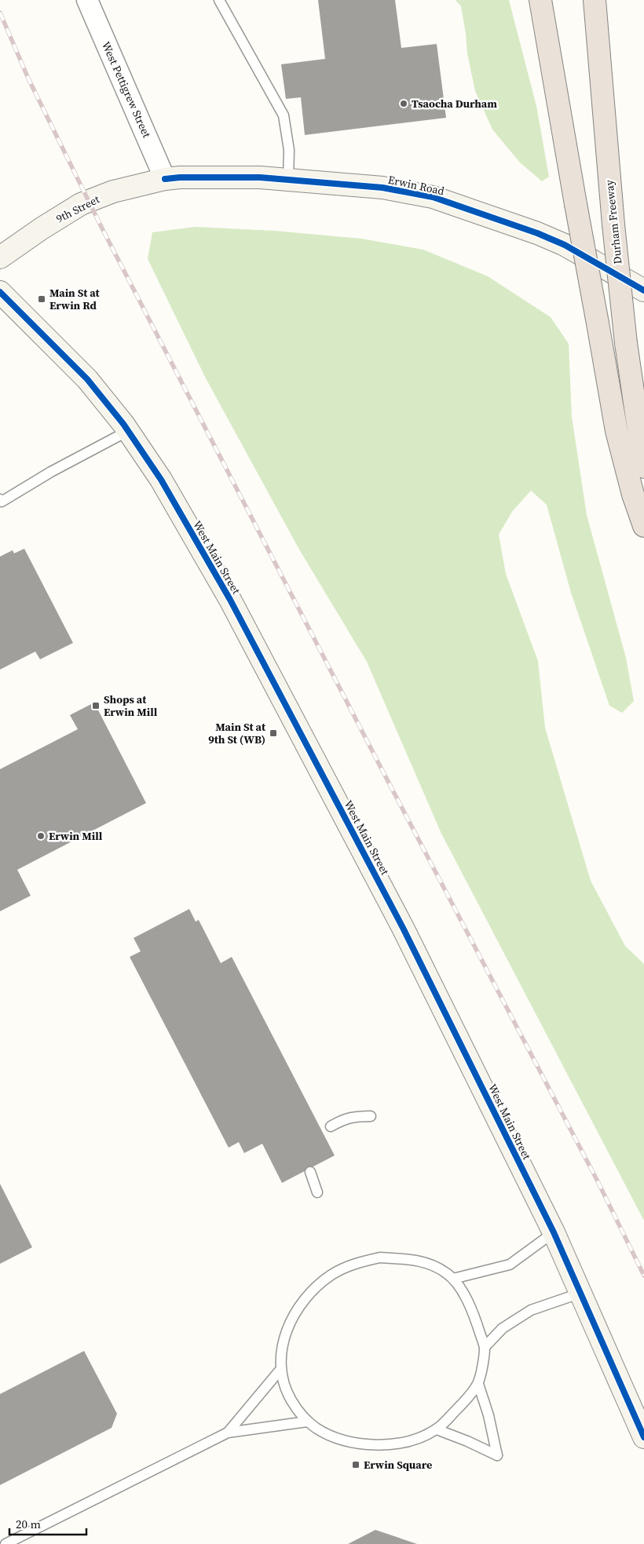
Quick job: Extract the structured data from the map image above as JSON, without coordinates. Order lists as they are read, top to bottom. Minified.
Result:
{"streets":{"highway":["Durham Freeway"],"main road":["Erwin Road","9th Street","West Main Street"],"street":["West Pettigrew Street"]},"crossings":[["West Pettigrew Street","Erwin Road"],["West Pettigrew Street","9th Street"],["Erwin Road","9th Street"]],"places":{"other":["Tsaocha Durham","Erwin Mill"],"transit":["Main St at Erwin Rd","Shops at Erwin Mill","Main St at 9th St (WB)","Erwin Square"]},"scale_bar":"20 m"}
